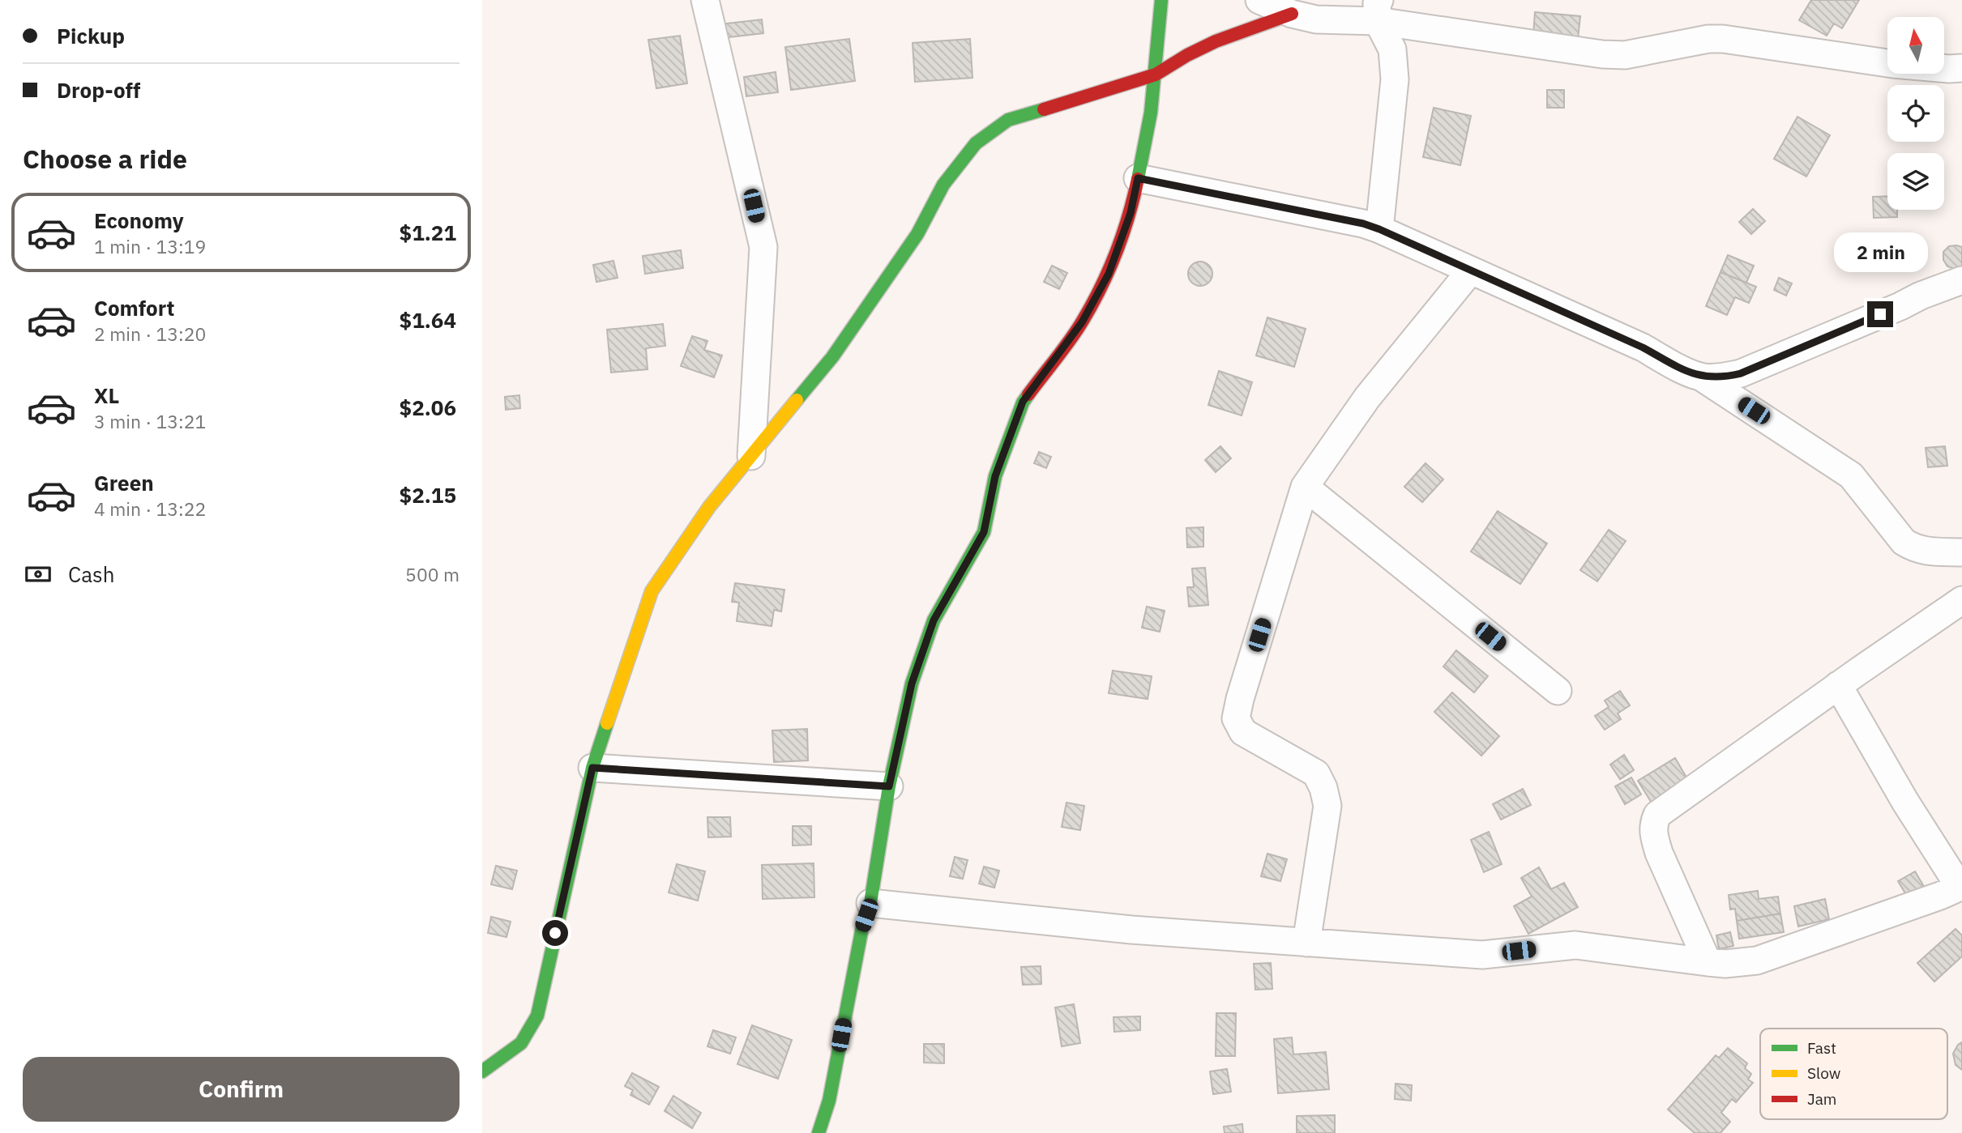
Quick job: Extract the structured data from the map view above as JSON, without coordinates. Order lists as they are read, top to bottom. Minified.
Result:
{"legend":["Fast","Slow","Jam"],"north":"top","page":{"banner":["Pickup","Drop-off"],"heading":"Choose a ride","list":[{"name":"Economy","note":"1 min · 13:19","value":"$1.21"},{"name":"Comfort","note":"2 min · 13:20","value":"$1.64"},{"name":"XL","note":"3 min · 13:21","value":"$2.06"},{"name":"Green","note":"4 min · 13:22","value":"$2.15"}],"bubble":"2 min","pay":["Cash","500 m"],"buttons":"Confirm"}}
